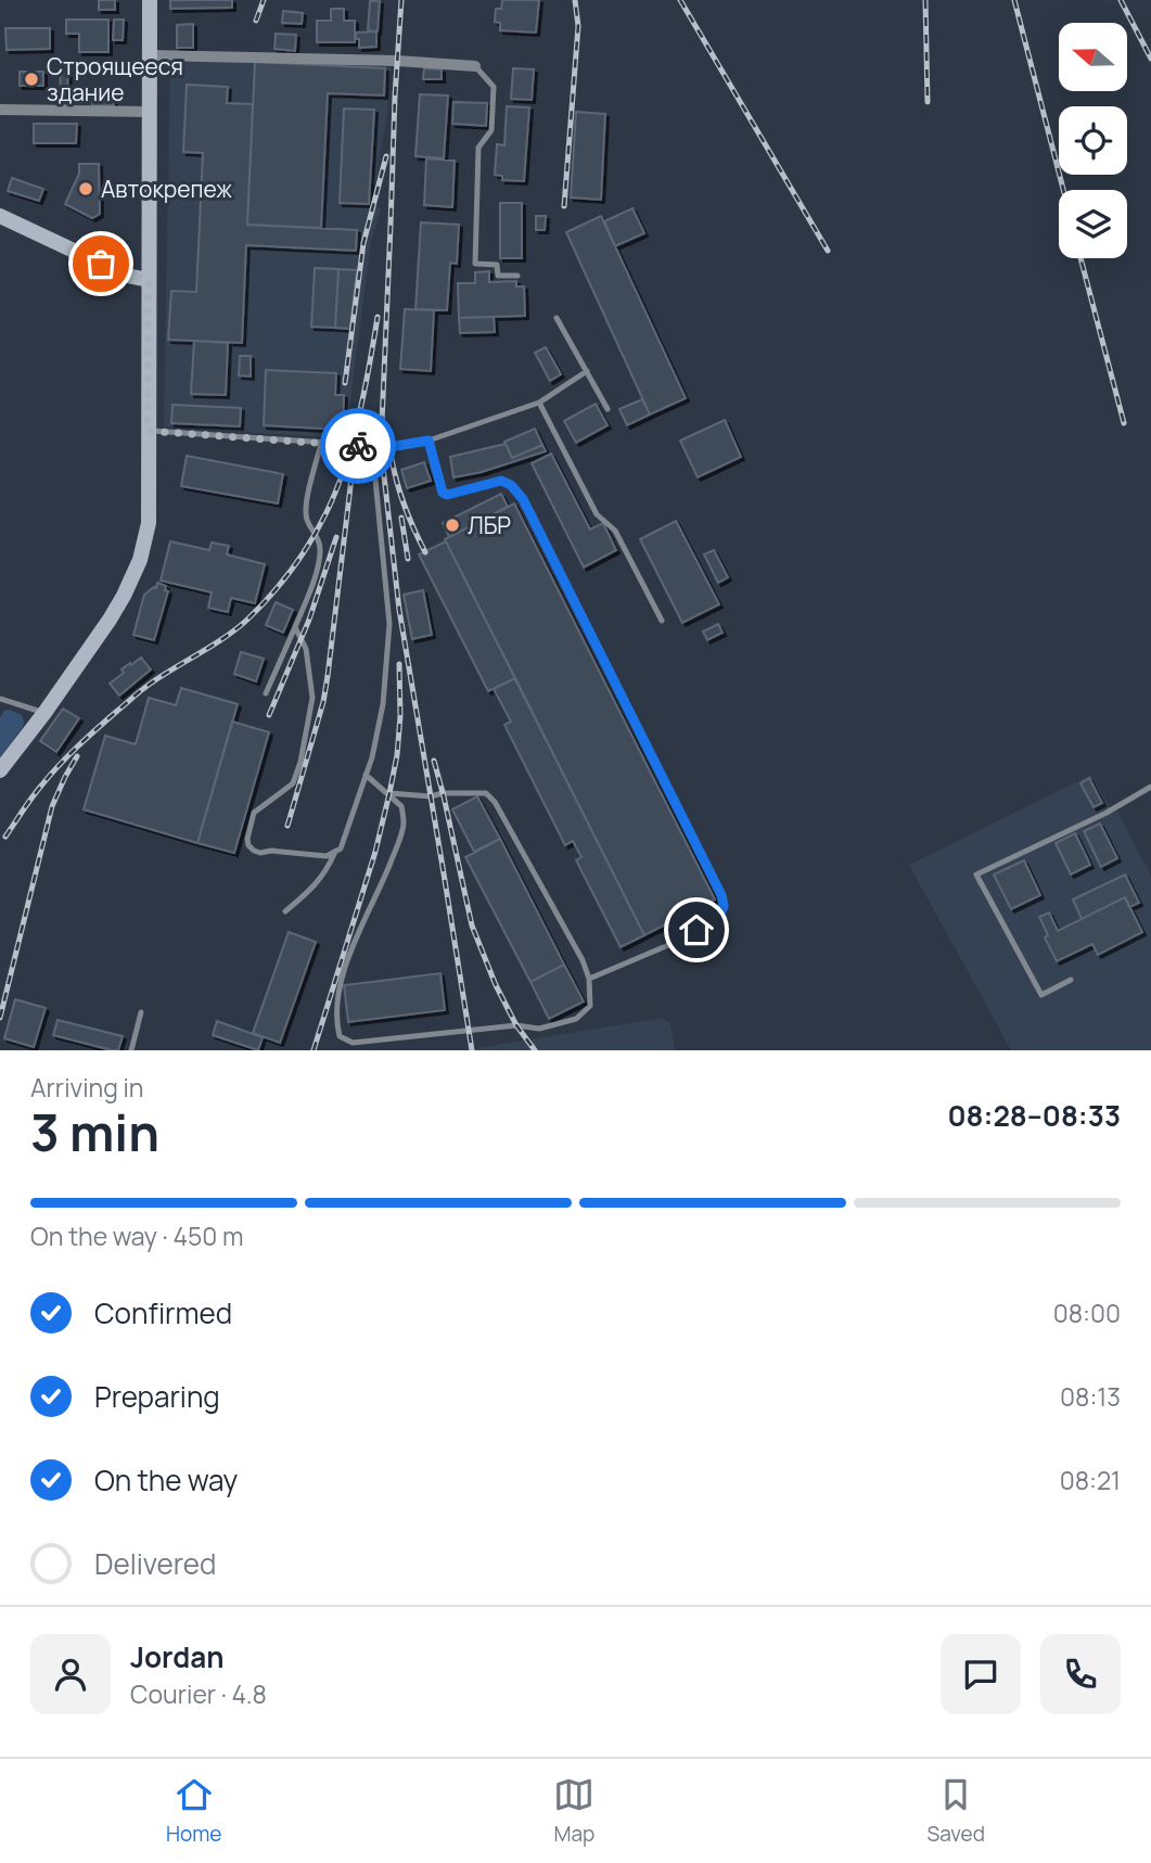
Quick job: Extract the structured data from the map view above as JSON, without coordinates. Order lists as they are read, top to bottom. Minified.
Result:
{"places":["Строящееся здание","Автокрепеж","ЛБР"],"north":"left","page":{"heading":["3 min","Arriving in","08:28–08:33"],"panel":["Jordan","Courier · 4.8"],"bar":"On the way · 450 m","list":[["Confirmed","08:00"],["Preparing","08:13"],["On the way","08:21"],"Delivered"],"tabs":["Home","Map","Saved"]}}
